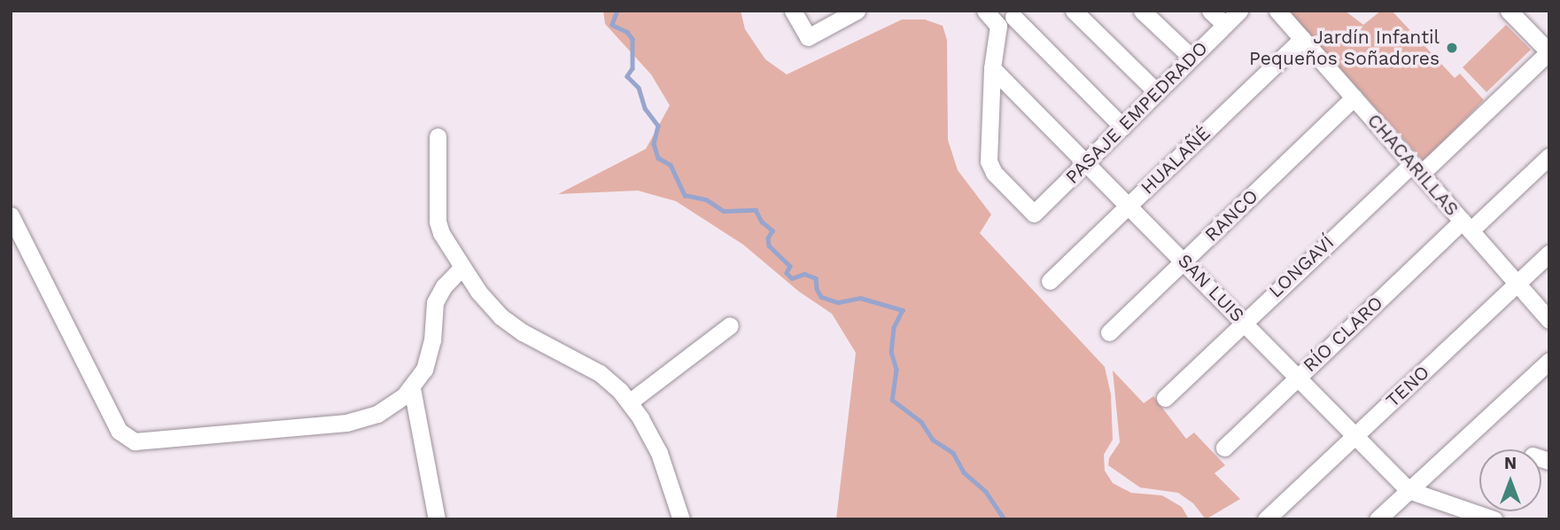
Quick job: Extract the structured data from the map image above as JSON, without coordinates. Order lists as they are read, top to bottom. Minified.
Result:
{"streets":{"street":["PASAJE EMPEDRADO","HUALAÑÉ","CHACARILLAS","RANCO","LONGAVÍ","SAN LUIS","RÍO CLARO","TENO"]},"crossings":[["PASAJE EMPEDRADO","SAN LUIS"],["HUALAÑÉ","CHACARILLAS"],["HUALAÑÉ","SAN LUIS"],["CHACARILLAS","RANCO"],["CHACARILLAS","LONGAVÍ"],["CHACARILLAS","RÍO CLARO"],["CHACARILLAS","TENO"],["RANCO","SAN LUIS"],["LONGAVÍ","SAN LUIS"],["SAN LUIS","RÍO CLARO"],["SAN LUIS","TENO"]],"places":["Jardín Infantil Pequeños Soñadores"],"north":"top"}
